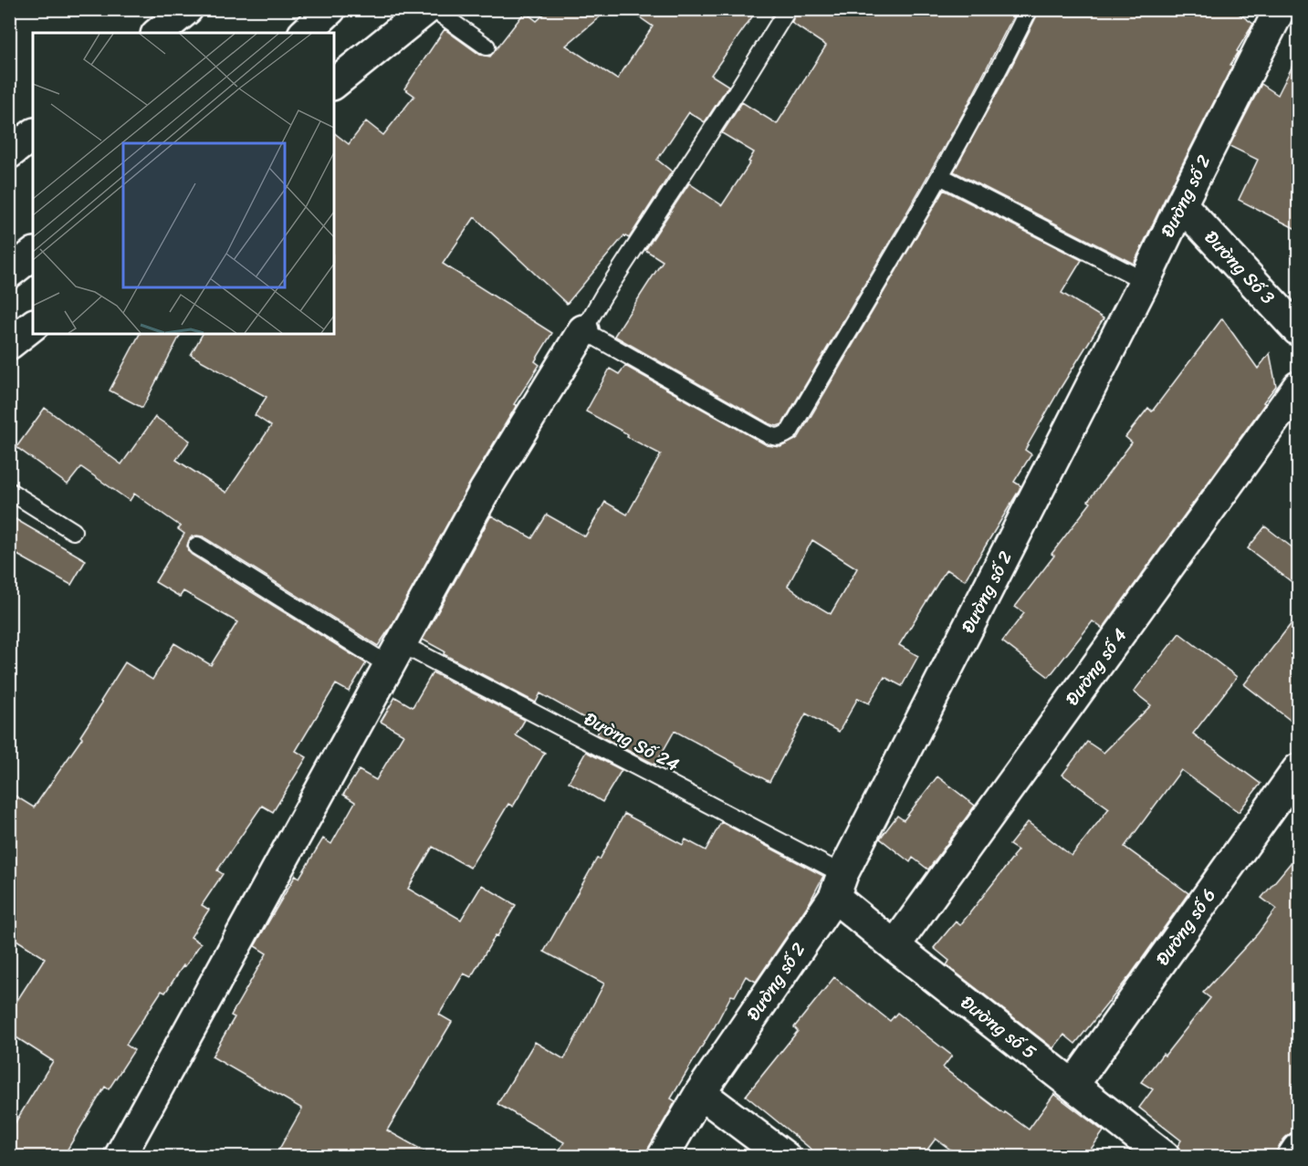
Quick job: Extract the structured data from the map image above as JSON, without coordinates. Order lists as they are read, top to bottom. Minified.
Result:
{"streets":{"main road":["Đường số 2","Đường Số 3","Đường số 4","Đường số 6","Đường số 5"],"lane":["Đường Số 24"]},"crossings":[["Đường số 2","Đường Số 3"],["Đường số 2","Đường Số 24"],["Đường số 2","Đường số 5"],["Đường số 4","Đường số 5"],["Đường Số 24","Đường số 5"],["Đường số 6","Đường số 5"]]}
